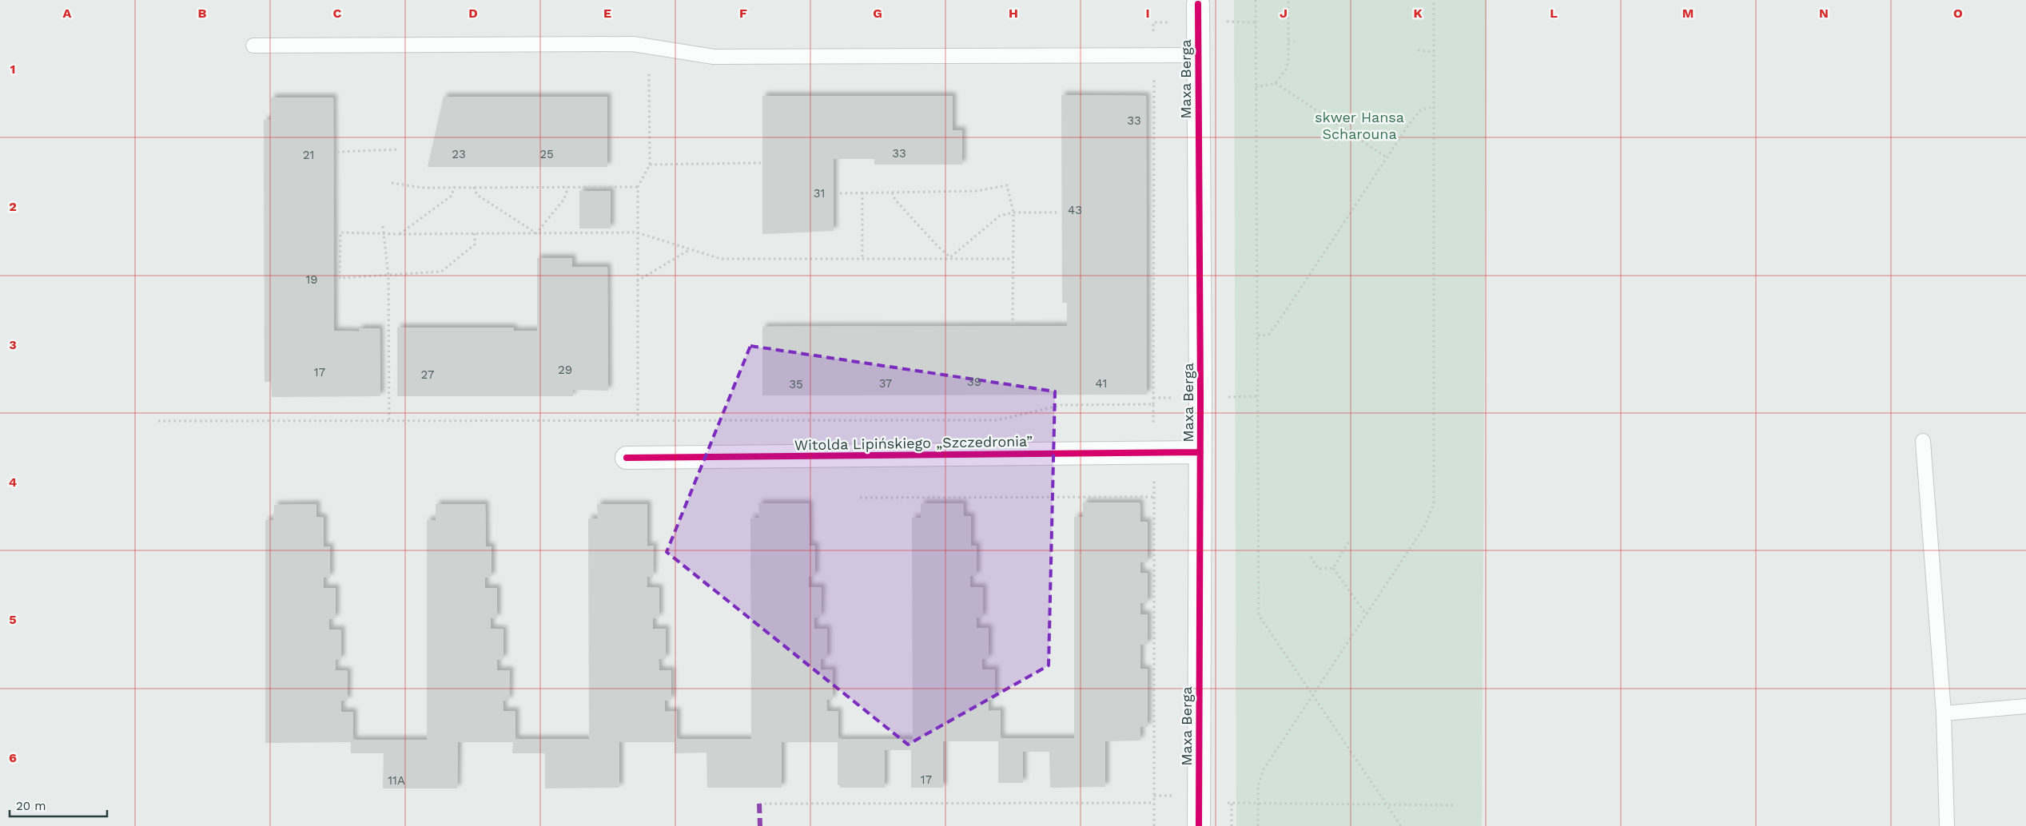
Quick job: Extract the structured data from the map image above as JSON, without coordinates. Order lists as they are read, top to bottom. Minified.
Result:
{"streets":{"street":["Maxa Berga","Witolda Lipińskiego „Szczedronia”"]},"crossings":[["Maxa Berga","Witolda Lipińskiego „Szczedronia”"]],"parks":["skwer Hansa Scharouna"],"house_numbers":["33","33","23","25","21","31","43","19","29","17","27","39","37","41","35","17","11A"],"scale_bar":"20 m","grid":{"columns":["A","B","C","D","E","F","G","H","I","J","K","L","M","N","O"],"rows":["1","2","3","4","5","6"]}}
